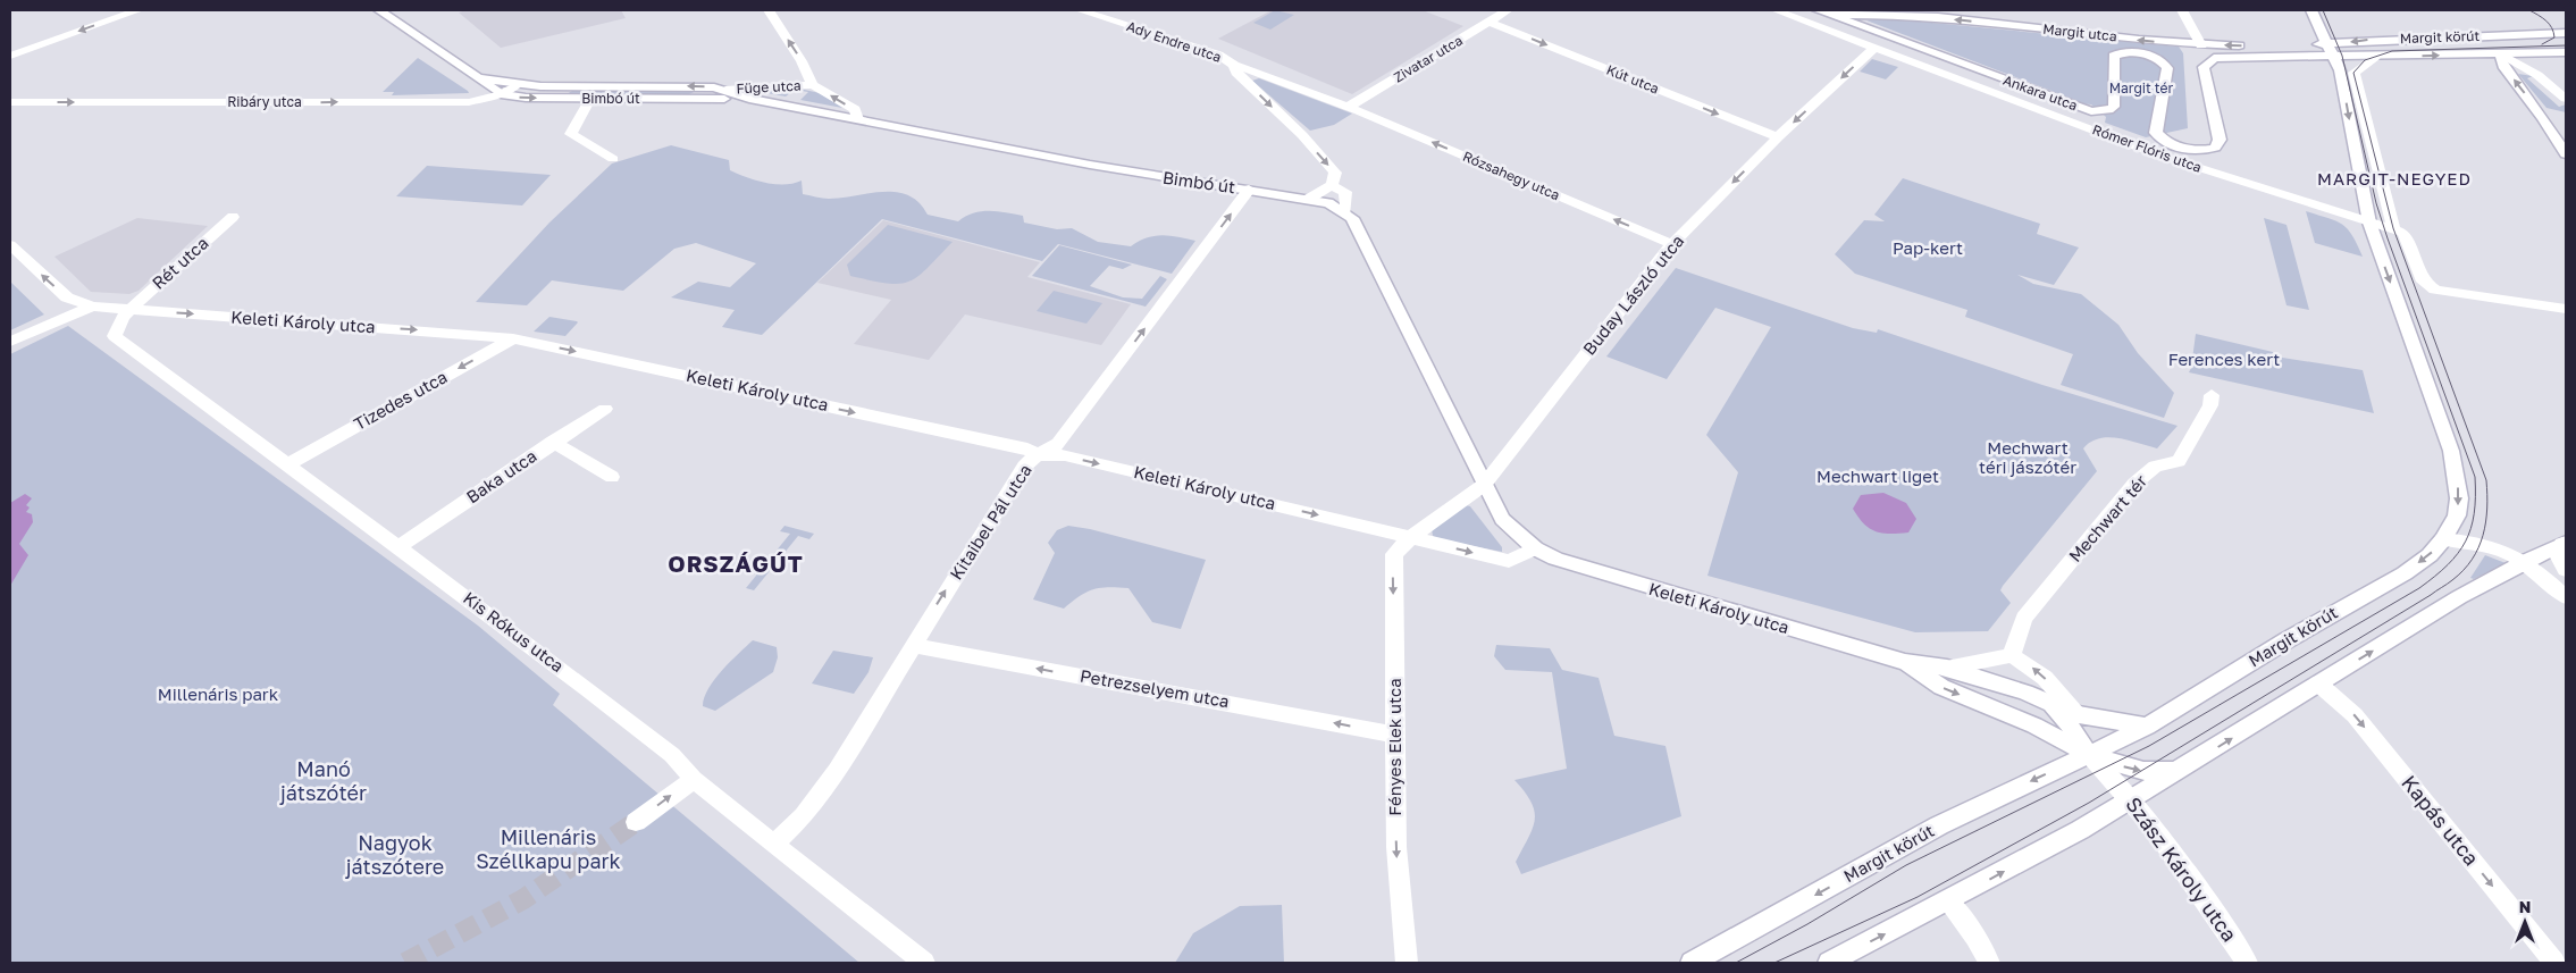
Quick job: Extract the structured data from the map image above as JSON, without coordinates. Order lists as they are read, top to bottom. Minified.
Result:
{"streets":{"street":["Margit utca","Margit körút","Ady Endre utca","Zivatar utca","Kút utca","Füge utca","Ankara utca","Bimbó út","Ribáry utca","Rómer Flóris utca","Rózsahegy utca","Rét utca","Buday László utca","Keleti Károly utca","Tizedes utca","Baka utca","Mechwart tér","Kitaibel Pál utca","Kis Rókus utca","Petrezselyem utca","Fényes Elek utca","Kapás utca","Szász Károly utca"]},"crossings":[["Margit utca","Margit körút"],["Margit utca","Ankara utca"],["Margit körút","Ankara utca"],["Margit körút","Rómer Flóris utca"],["Margit körút","Keleti Károly utca"],["Margit körút","Szász Károly utca"],["Ady Endre utca","Zivatar utca"],["Ady Endre utca","Bimbó út"],["Ady Endre utca","Rózsahegy utca"],["Zivatar utca","Kút utca"],["Zivatar utca","Rózsahegy utca"],["Kút utca","Buday László utca"],["Füge utca","Bimbó út"],["Bimbó út","Ribáry utca"],["Bimbó út","Kitaibel Pál utca"],["Rómer Flóris utca","Buday László utca"],["Rózsahegy utca","Buday László utca"],["Rét utca","Keleti Károly utca"],["Rét utca","Kis Rókus utca"],["Buday László utca","Keleti Károly utca"],["Keleti Károly utca","Tizedes utca"],["Keleti Károly utca","Kitaibel Pál utca"],["Keleti Károly utca","Kis Rókus utca"],["Keleti Károly utca","Fényes Elek utca"],["Keleti Károly utca","Szász Károly utca"],["Tizedes utca","Kis Rókus utca"],["Baka utca","Kis Rókus utca"],["Kitaibel Pál utca","Kis Rókus utca"],["Kitaibel Pál utca","Petrezselyem utca"],["Petrezselyem utca","Fényes Elek utca"]],"one_way":["Margit utca","Kút utca","Füge utca","Ribáry utca","Rózsahegy utca","Buday László utca","Keleti Károly utca","Tizedes utca","Kitaibel Pál utca","Petrezselyem utca","Fényes Elek utca","Kapás utca"],"districts":["MARGIT-NEGYED","ORSZÁGÚT"],"parks":["Margit tér","Pap-kert","Ferences kert","Mechwart téri jászótér","Mechwart liget","Millenáris park","Manó játszótér","Millenáris Széllkapu park","Nagyok játszótere"],"north":"top"}
